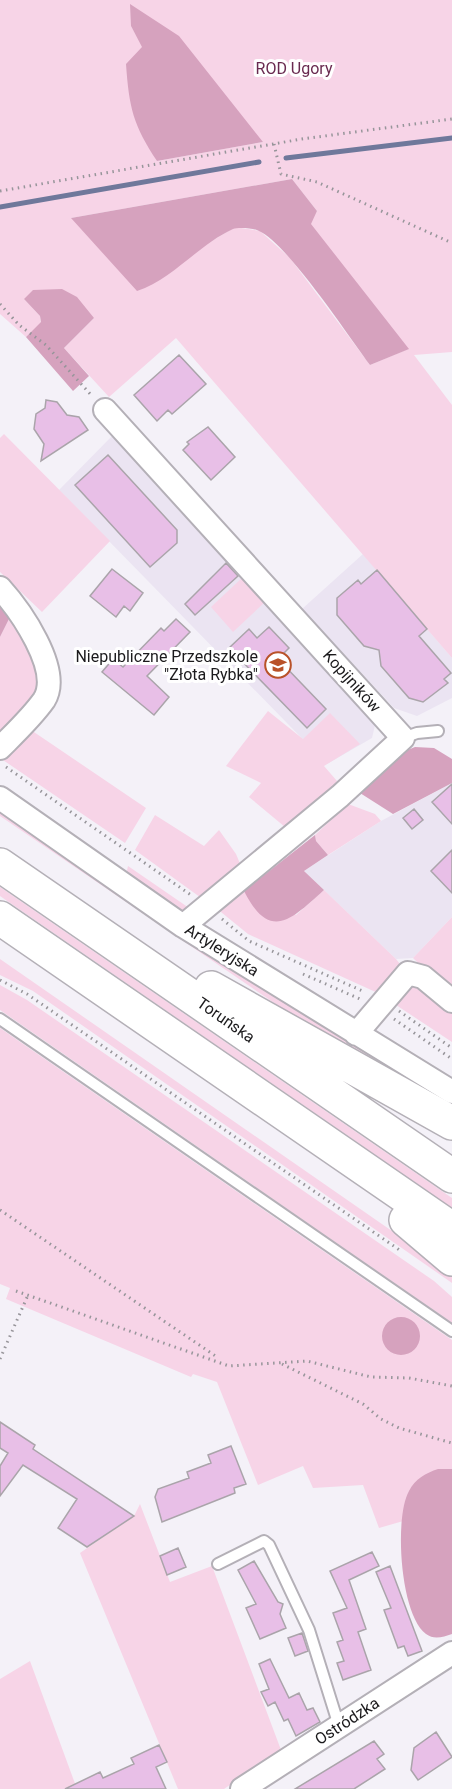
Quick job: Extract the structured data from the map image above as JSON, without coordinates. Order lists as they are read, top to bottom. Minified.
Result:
{"streets":{"highway":["Toruńska"],"street":["Kopijników","Artyleryjska","Ostródzka"]},"parks":["ROD Ugory"],"places":{"school or university":["Niepubliczne Przedszkole \"Złota Rybka\""]}}
